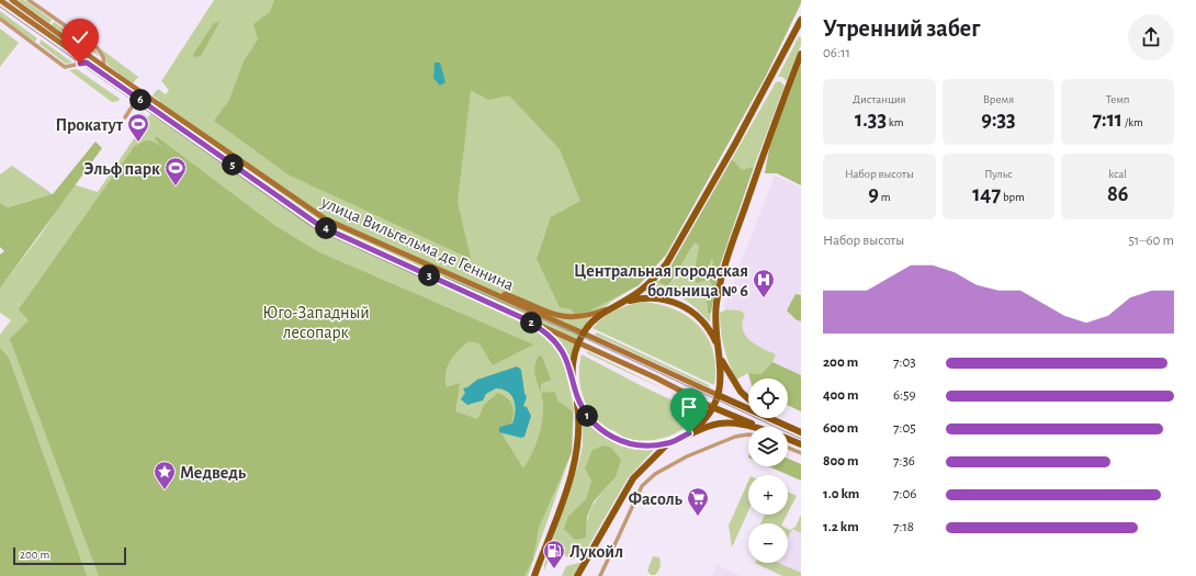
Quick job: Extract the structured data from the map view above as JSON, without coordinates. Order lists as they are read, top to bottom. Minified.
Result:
{"streets":{"main road":["улица Вильгельма де Геннина"]},"parks":["Юго-Западный лесопарк"],"places":{"sports":["Прокатут","Эльф парк"],"hospital":["Центральная городская больница № 6"],"place":["Медведь"],"supermarket":["Фасоль"],"fuel station":["Лукойл"]},"scale_bar":"200 m","page":{"heading":["Утренний забег","06:11"],"stats":[["Дистанция","1.33 km"],["Время","9:33"],["Темп","7:11 /km"],["Набор высоты","9 m"],["Пульс","147 bpm"],["kcal","86"]],"pins":["6","5","4","3","2","1"],"chart":["Набор высоты","51–60 m"],"list":[{"name":"200 m","note":"7:03"},{"name":"400 m","note":"6:59"},{"name":"600 m","note":"7:05"},{"name":"800 m","note":"7:36"},{"name":"1.0 km","note":"7:06"},{"name":"1.2 km","note":"7:18"}],"map_buttons":["+","−"],"scale":"200 m"}}
